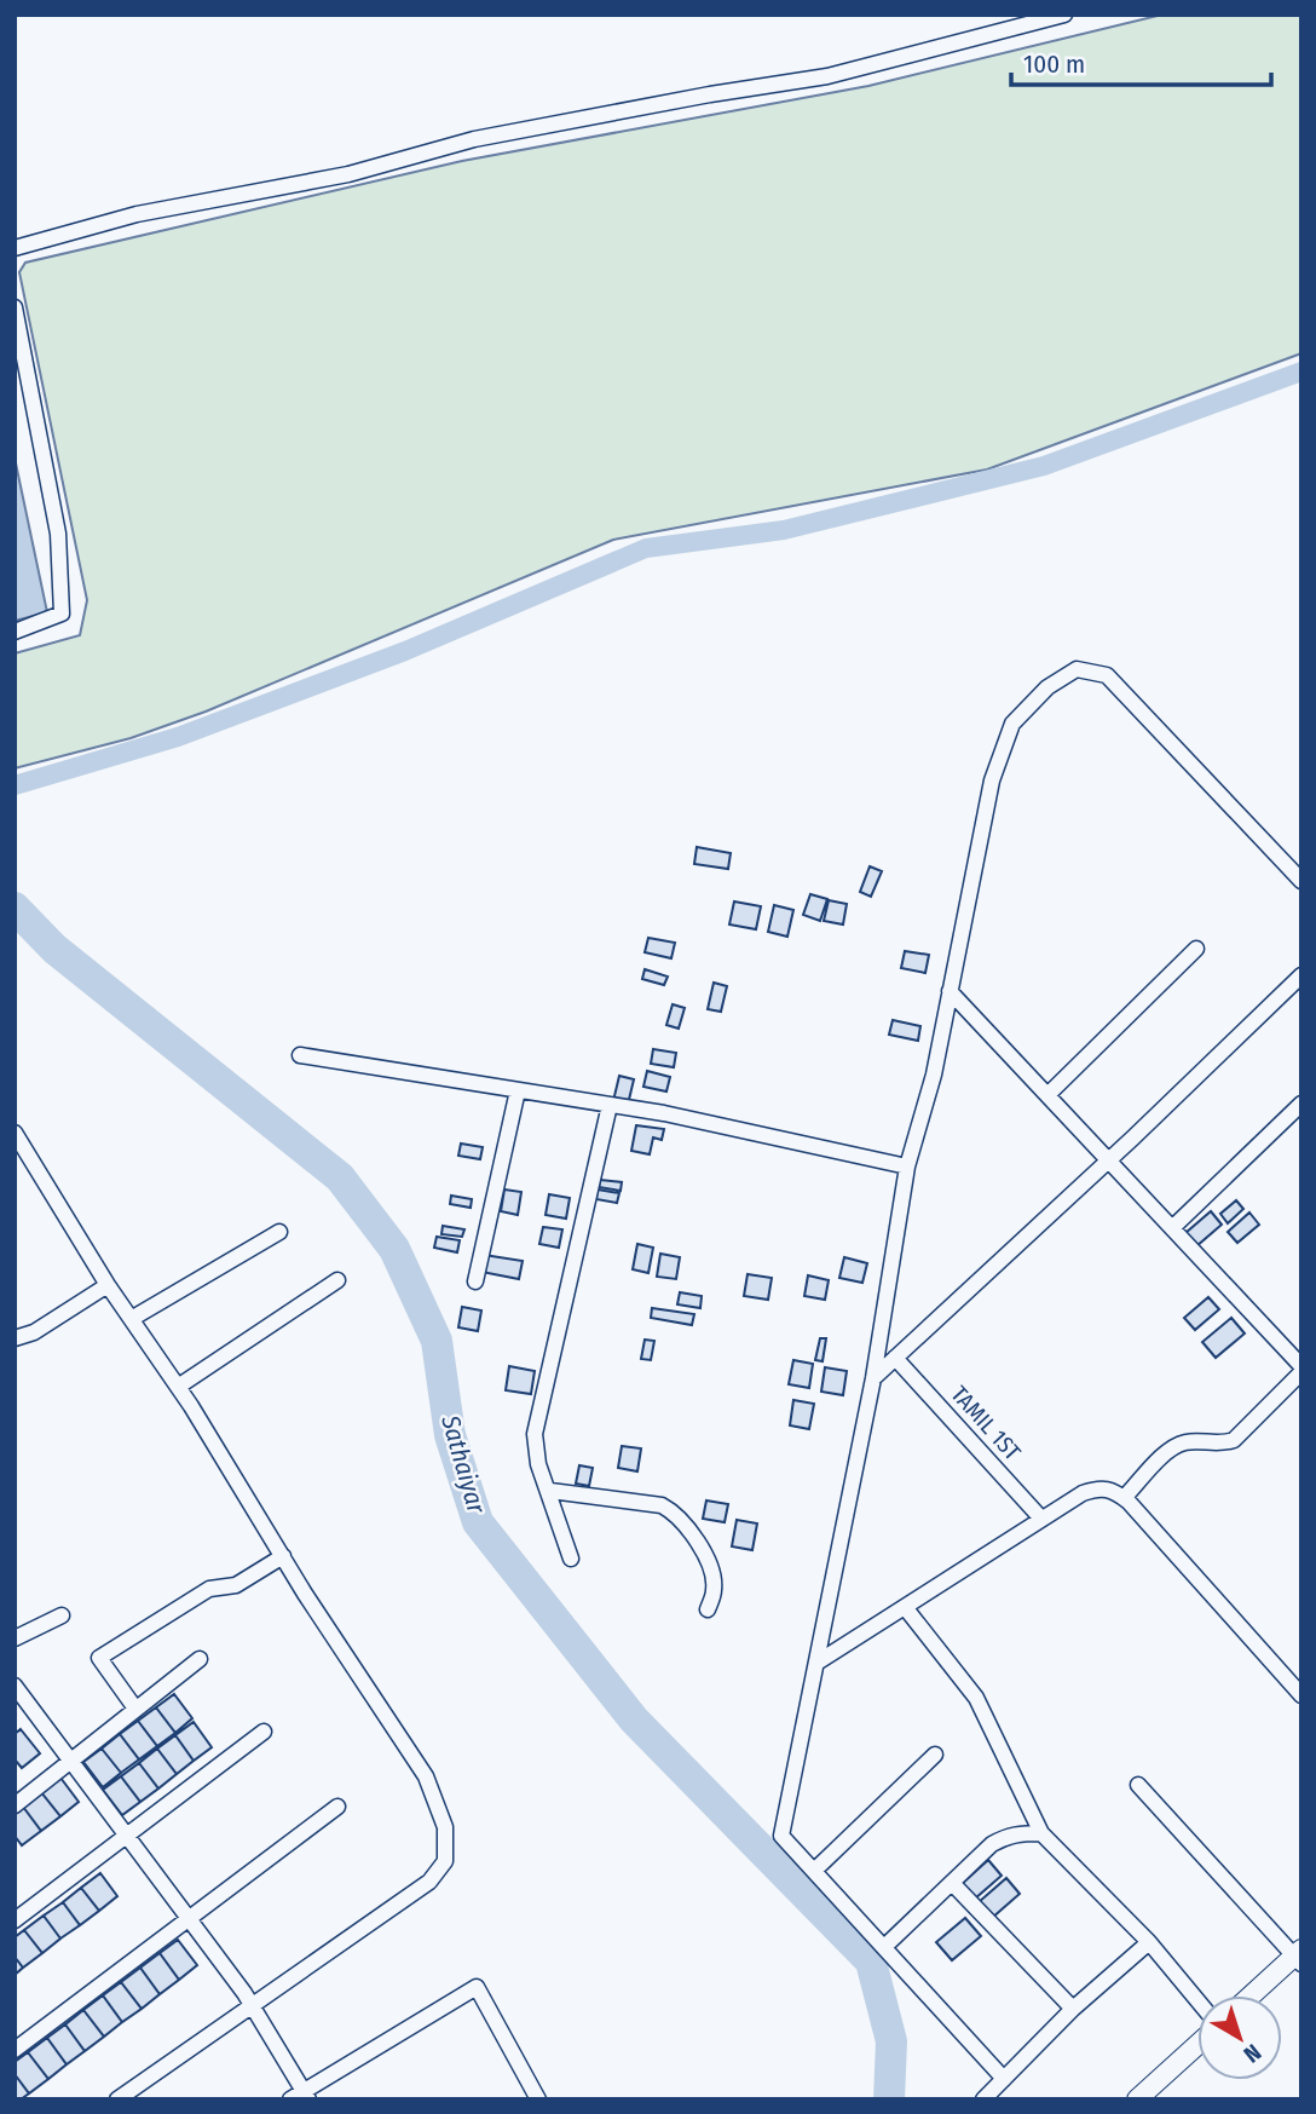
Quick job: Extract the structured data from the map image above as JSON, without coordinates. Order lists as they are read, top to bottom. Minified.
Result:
{"streets":{"street":["TAMIL 1ST"]},"water":["Sathaiyar"],"scale_bar":"100 m","north":"bottom right"}
